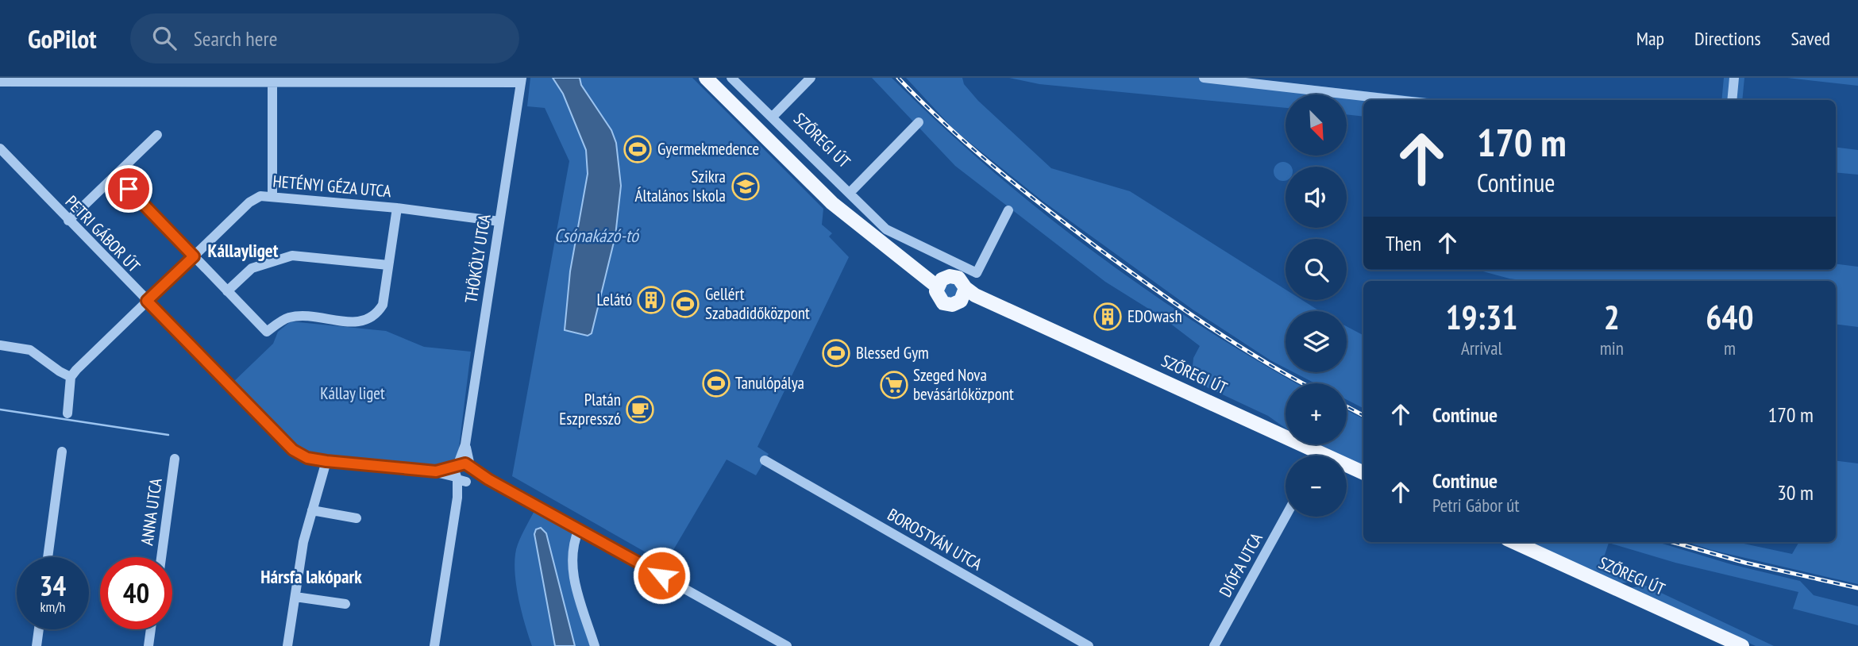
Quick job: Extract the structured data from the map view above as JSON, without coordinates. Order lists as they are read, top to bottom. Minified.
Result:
{"streets":{"main road":["SZŐREGI ÚT"],"street":["HETÉNYI GÉZA UTCA","PETRI GÁBOR ÚT","THÖKÖLY UTCA","ANNA UTCA","BOROSTYÁN UTCA","DIÓFA UTCA"]},"crossings":[["HETÉNYI GÉZA UTCA","PETRI GÁBOR ÚT"],["HETÉNYI GÉZA UTCA","THÖKÖLY UTCA"]],"districts":["Kállayliget","Hársfa lakópark"],"water":["Csónakázó-tó"],"parks":["Kállay liget"],"places":{"sports":["Gyermekmedence","Gellért Szabadidőközpont","Blessed Gym","Tanulópálya"],"school or university":["Szikra Általános Iskola"],"building":["Lelátó","EDOwash"],"supermarket":["Szeged Nova bevásárlóközpont"],"cafe":["Platán Eszpresszó"]},"north":"bottom right","page":{"header":"GoPilot","search":"Search here","nav":["Map","Directions","Saved"],"map_buttons":["+","−"],"turn":["170 m","Continue"],"then":"Then","eta":["19:31","Arrival","2","min","640","m"],"list":[{"name":"Continue","value":"170 m"},{"name":"Continue","note":"Petri Gábor út","value":"30 m"}],"speed":"34 km/h","limit":"40"}}
